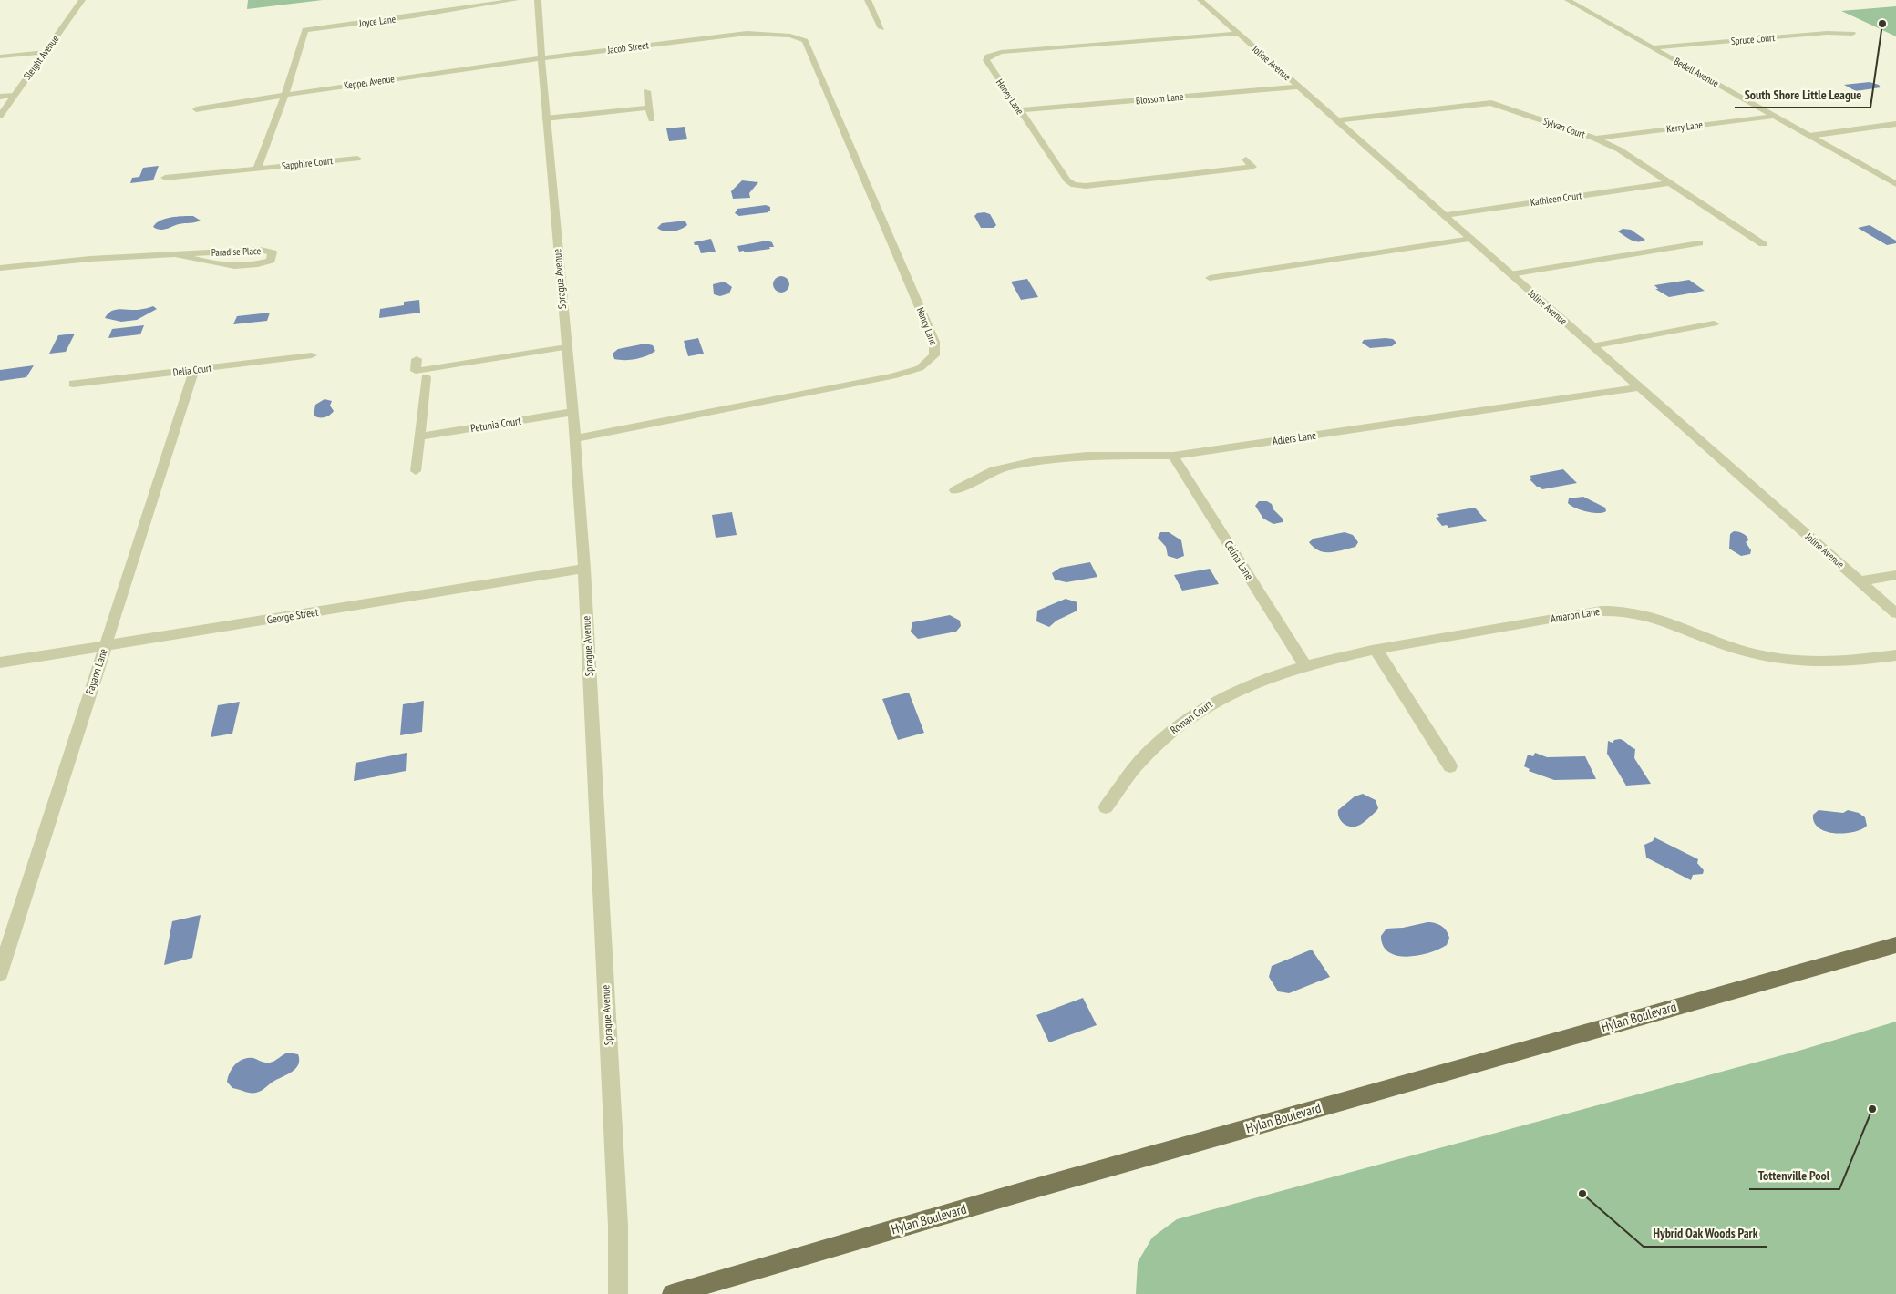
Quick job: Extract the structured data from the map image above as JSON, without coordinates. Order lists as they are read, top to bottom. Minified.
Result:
{"streets":{"main road":["Hylan Boulevard"],"street":["Joyce Lane","Spruce Court","Jacob Street","Sleight Avenue","Joline Avenue","Bedell Avenue","Keppel Avenue","Honey Lane","Blossom Lane","Kerry Lane","Sylvan Court","Sapphire Court","Kathleen Court","Paradise Place","Sprague Avenue","Nancy Lane","Delia Court","Petunia Court","Adlers Lane","Celina Lane","Amaron Lane","George Street","Fayann Lane","Roman Court"]},"crossings":[["Joyce Lane","Keppel Avenue"],["Spruce Court","Bedell Avenue"],["Jacob Street","Keppel Avenue"],["Jacob Street","Sprague Avenue"],["Jacob Street","Nancy Lane"],["Joline Avenue","Honey Lane"],["Joline Avenue","Blossom Lane"],["Joline Avenue","Sylvan Court"],["Joline Avenue","Kathleen Court"],["Joline Avenue","Adlers Lane"],["Bedell Avenue","Kerry Lane"],["Keppel Avenue","Sprague Avenue"],["Honey Lane","Blossom Lane"],["Kerry Lane","Sylvan Court"],["Sylvan Court","Kathleen Court"],["Sprague Avenue","Nancy Lane"],["Sprague Avenue","Petunia Court"],["Sprague Avenue","George Street"],["Delia Court","Fayann Lane"],["Adlers Lane","Celina Lane"],["Celina Lane","Amaron Lane"],["Celina Lane","Roman Court"],["Amaron Lane","Roman Court"],["George Street","Fayann Lane"]],"places":["South Shore Little League","Tottenville Pool","Hybrid Oak Woods Park"]}
